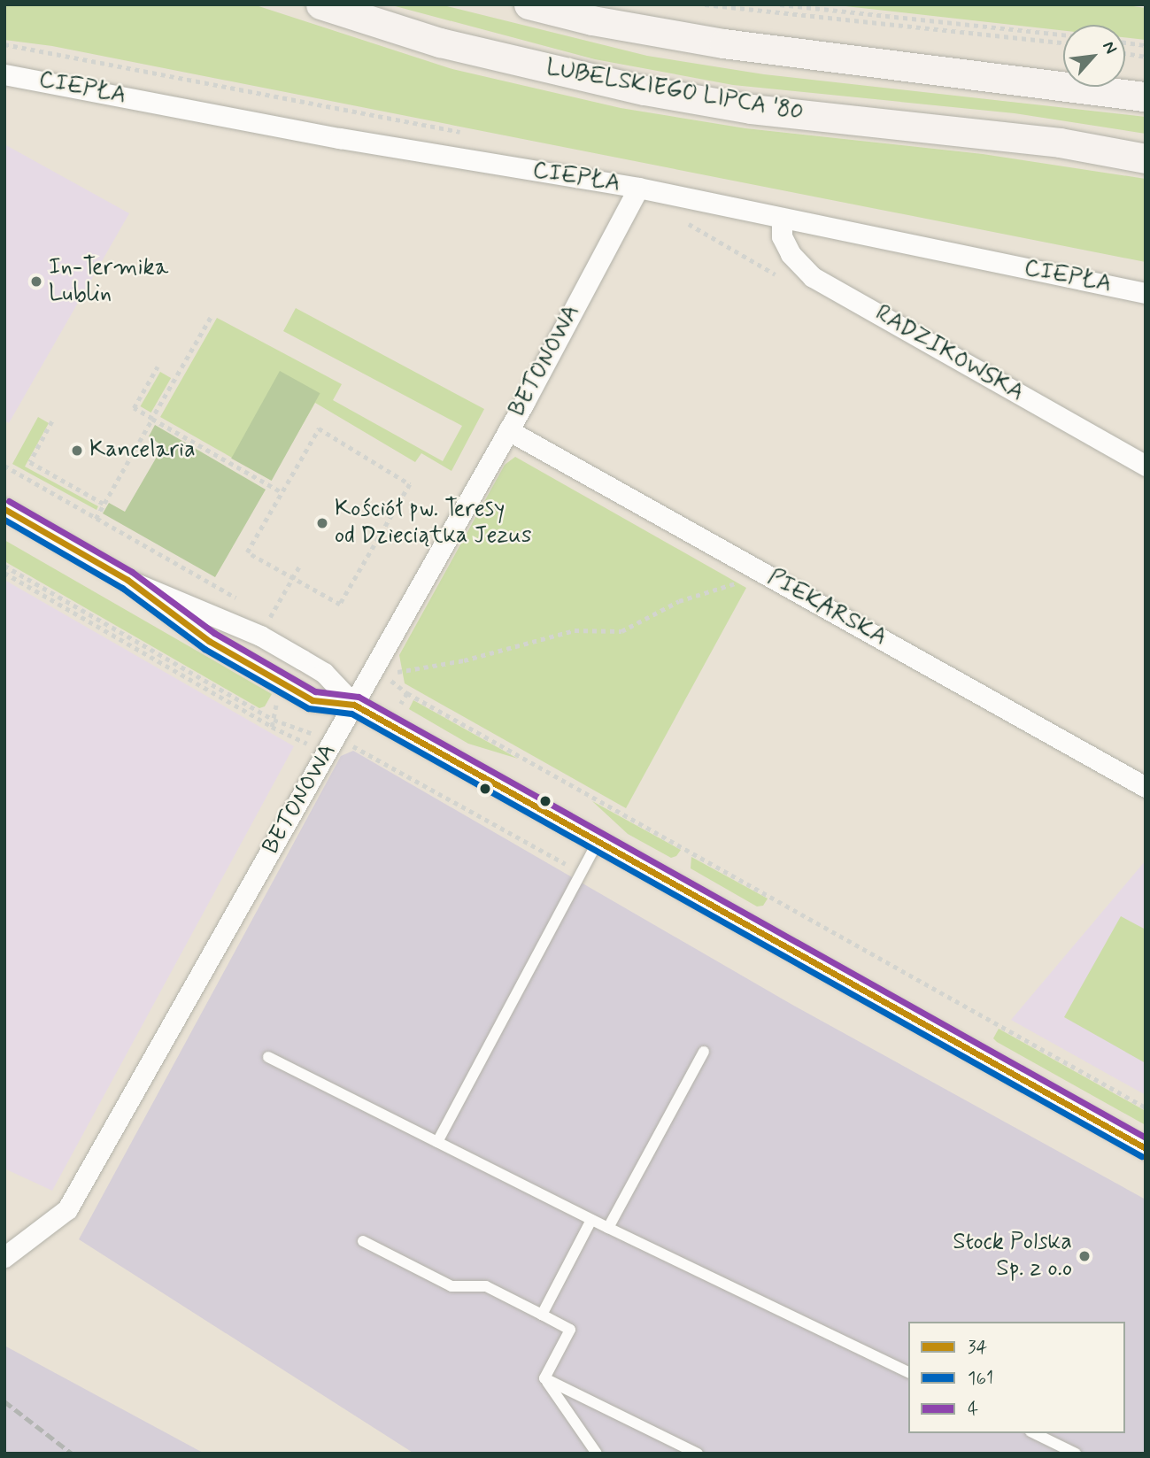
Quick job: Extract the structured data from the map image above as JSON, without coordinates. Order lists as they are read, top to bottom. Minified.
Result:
{"streets":{"main road":["LUBELSKIEGO LIPCA '80"],"street":["CIEPŁA","RADZIKOWSKA","BETONOWA","PIEKARSKA"]},"crossings":[["CIEPŁA","RADZIKOWSKA"],["CIEPŁA","BETONOWA"],["BETONOWA","PIEKARSKA"]],"places":["In-Termika Lublin","Kancelaria","Kościół pw. Teresy od Dzieciątka Jezus","Stock Polska Sp. z o.o"],"lines":["transit line 4","transit line 34","transit line 161"],"legend":["34","161","4"],"north":"top right"}
